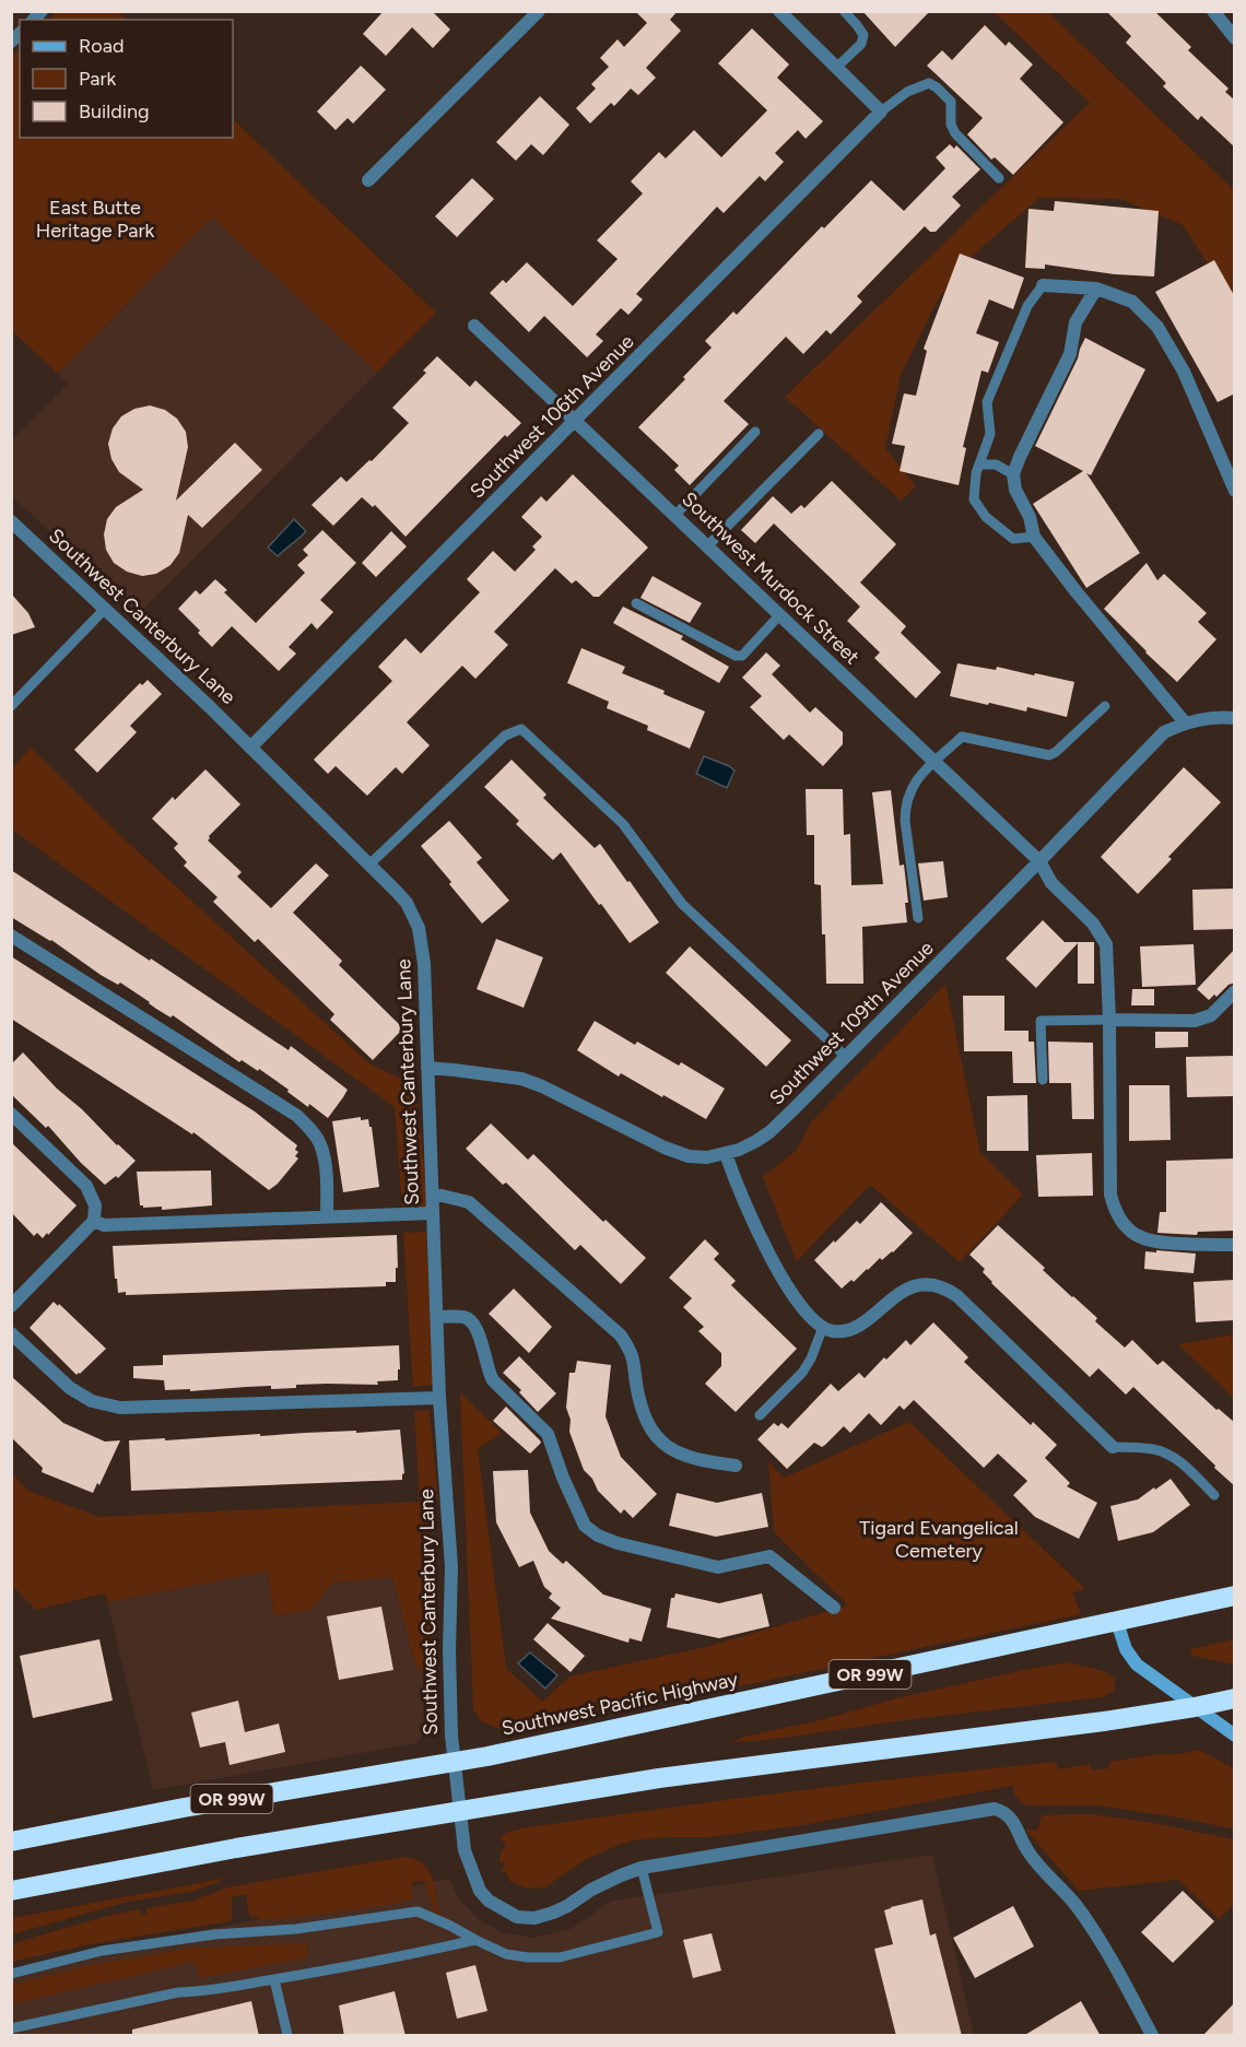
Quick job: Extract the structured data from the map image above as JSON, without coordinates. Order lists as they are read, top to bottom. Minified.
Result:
{"streets":{"highway":["OR 99W","Southwest Pacific Highway"],"street":["Southwest 106th Avenue","Southwest Murdock Street","Southwest Canterbury Lane","Southwest 109th Avenue"]},"crossings":[["Southwest 106th Avenue","Southwest Murdock Street"],["Southwest 106th Avenue","Southwest Canterbury Lane"],["Southwest Murdock Street","Southwest 109th Avenue"],["Southwest Canterbury Lane","Southwest 109th Avenue"],["Southwest Canterbury Lane","OR 99W"],["Southwest Canterbury Lane","Southwest Pacific Highway"]],"parks":["East Butte Heritage Park","Tigard Evangelical Cemetery"],"legend":["Road","Park","Building"]}
